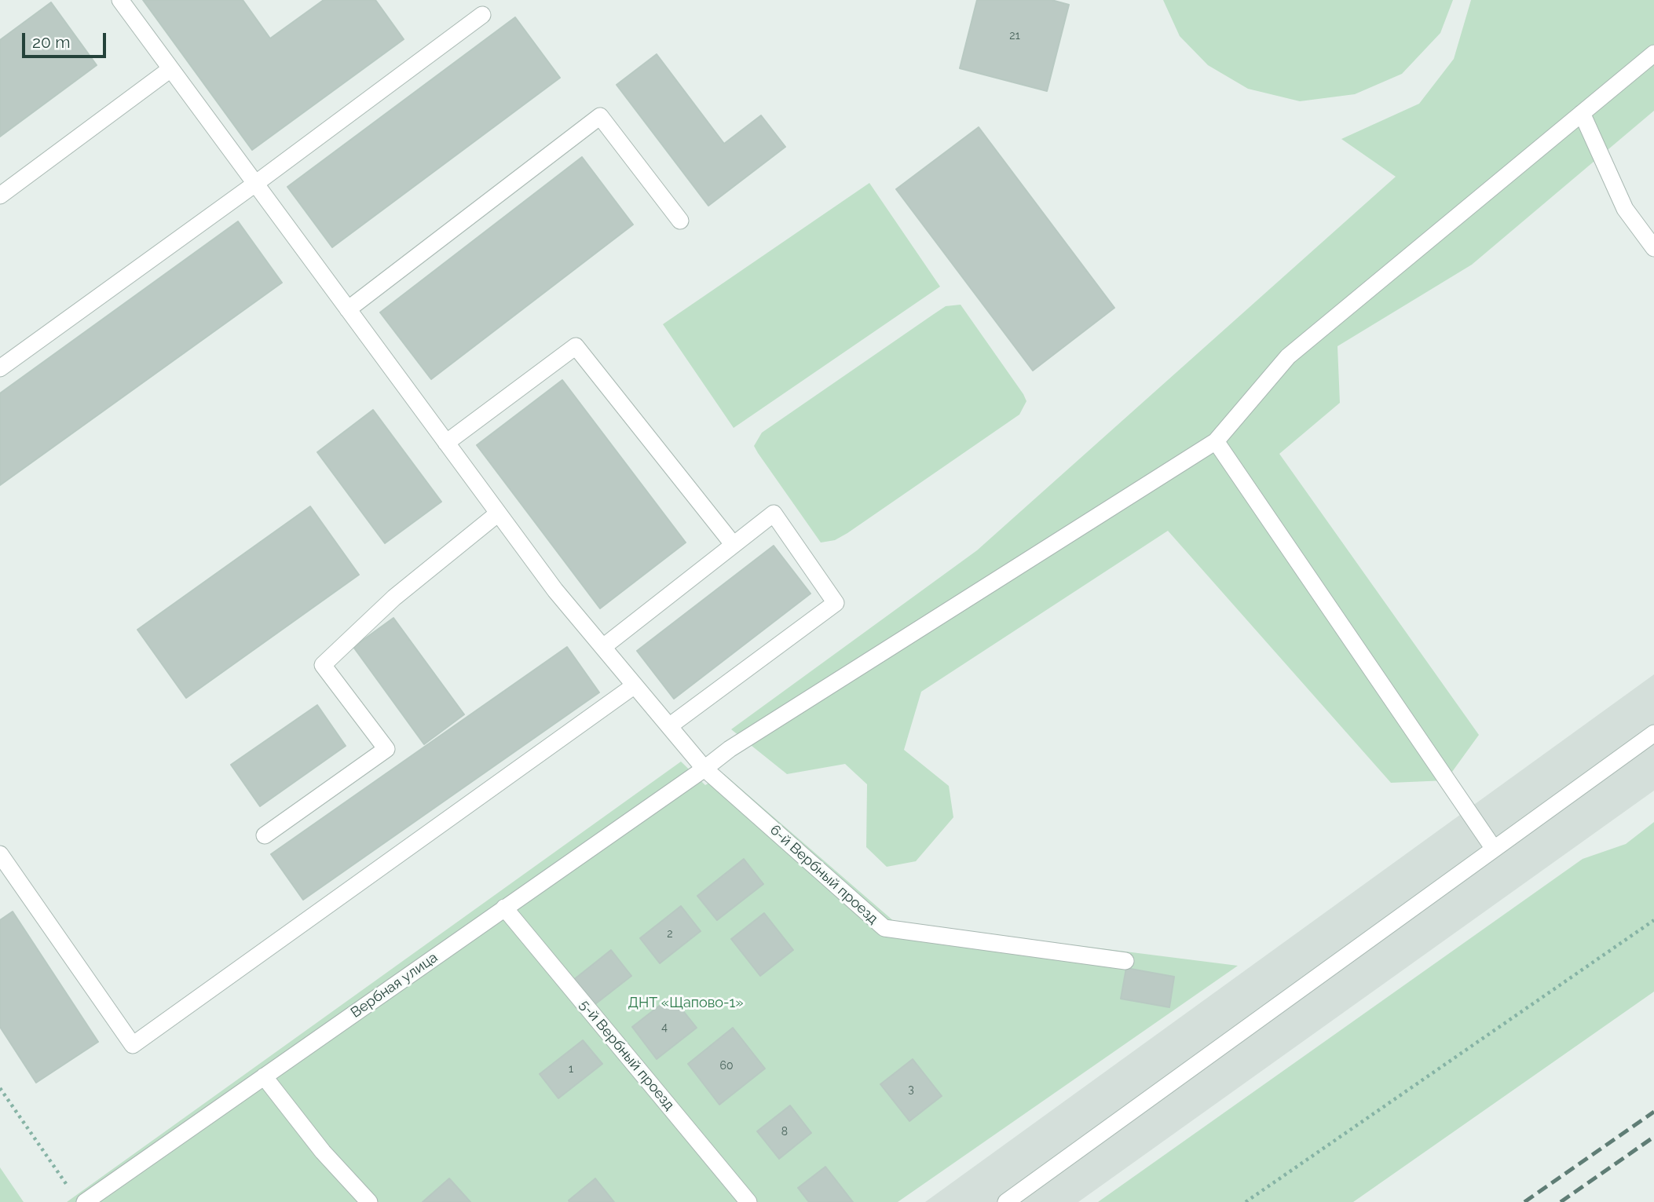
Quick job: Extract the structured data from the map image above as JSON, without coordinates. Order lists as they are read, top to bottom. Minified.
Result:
{"streets":{"street":["6-й Вербный проезд","Вербная улица","5-й Вербный проезд"]},"crossings":[["6-й Вербный проезд","Вербная улица"],["Вербная улица","5-й Вербный проезд"]],"parks":["ДНТ «Щапово-1»"],"house_numbers":["21","2","4","60","1","3","8"],"scale_bar":"20 m"}
